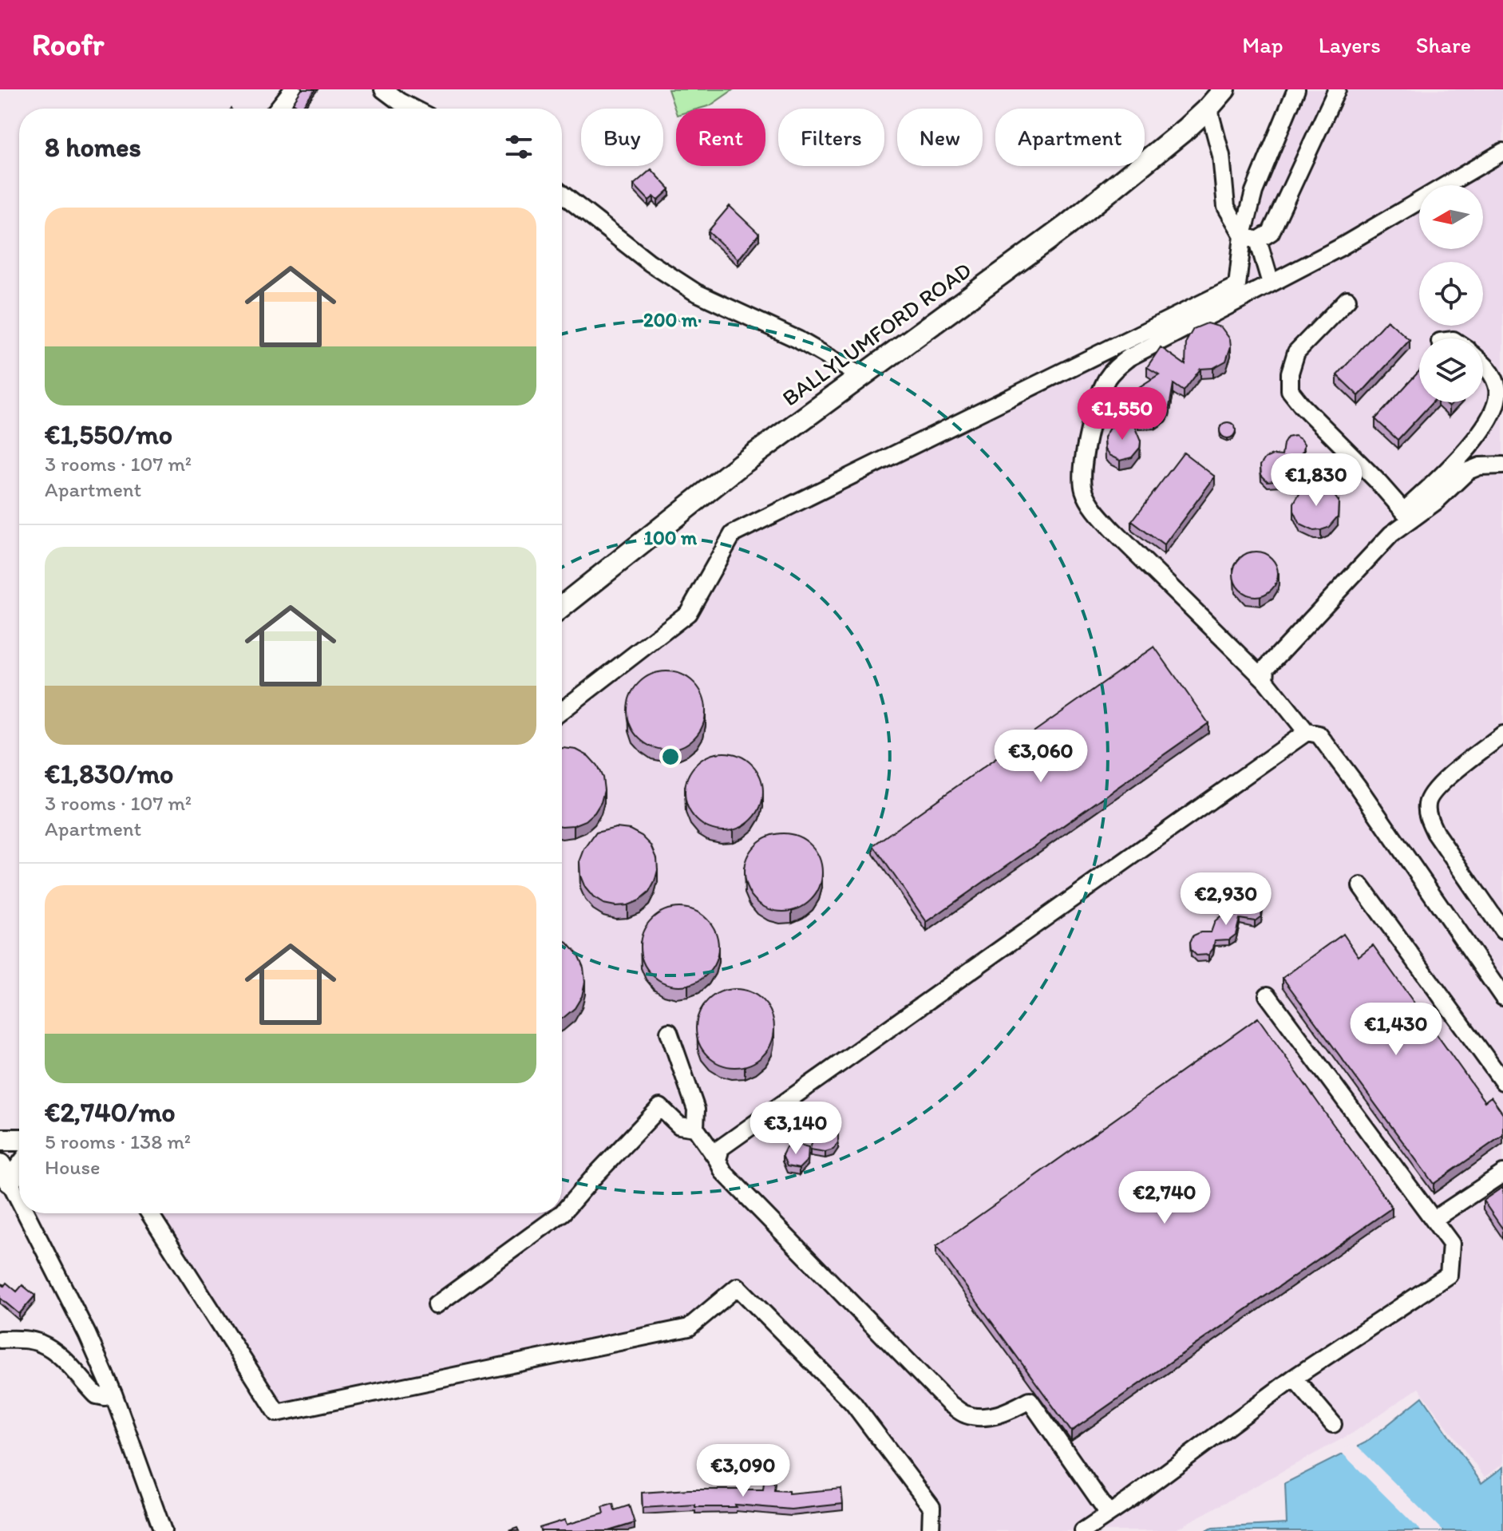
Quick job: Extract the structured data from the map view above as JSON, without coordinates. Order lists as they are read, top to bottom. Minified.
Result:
{"streets":{"main road":["BALLYLUMFORD ROAD"]},"north":"left","page":{"header":"Roofr","nav":["Map","Layers","Share"],"chip":["Buy","Rent","Filters","New","Apartment"],"heading":"8 homes","list":[{"name":"€1,550/mo","note":"3 rooms · 107 m² · Apartment"},{"name":"€1,830/mo","note":"3 rooms · 107 m² · Apartment"},{"name":"€2,740/mo","note":"5 rooms · 138 m² · House"}],"price":["€1,550","€1,830","€3,060","€2,930","€1,430","€3,140","€2,740","€3,090"]},"rings":["200 m","100 m"]}
